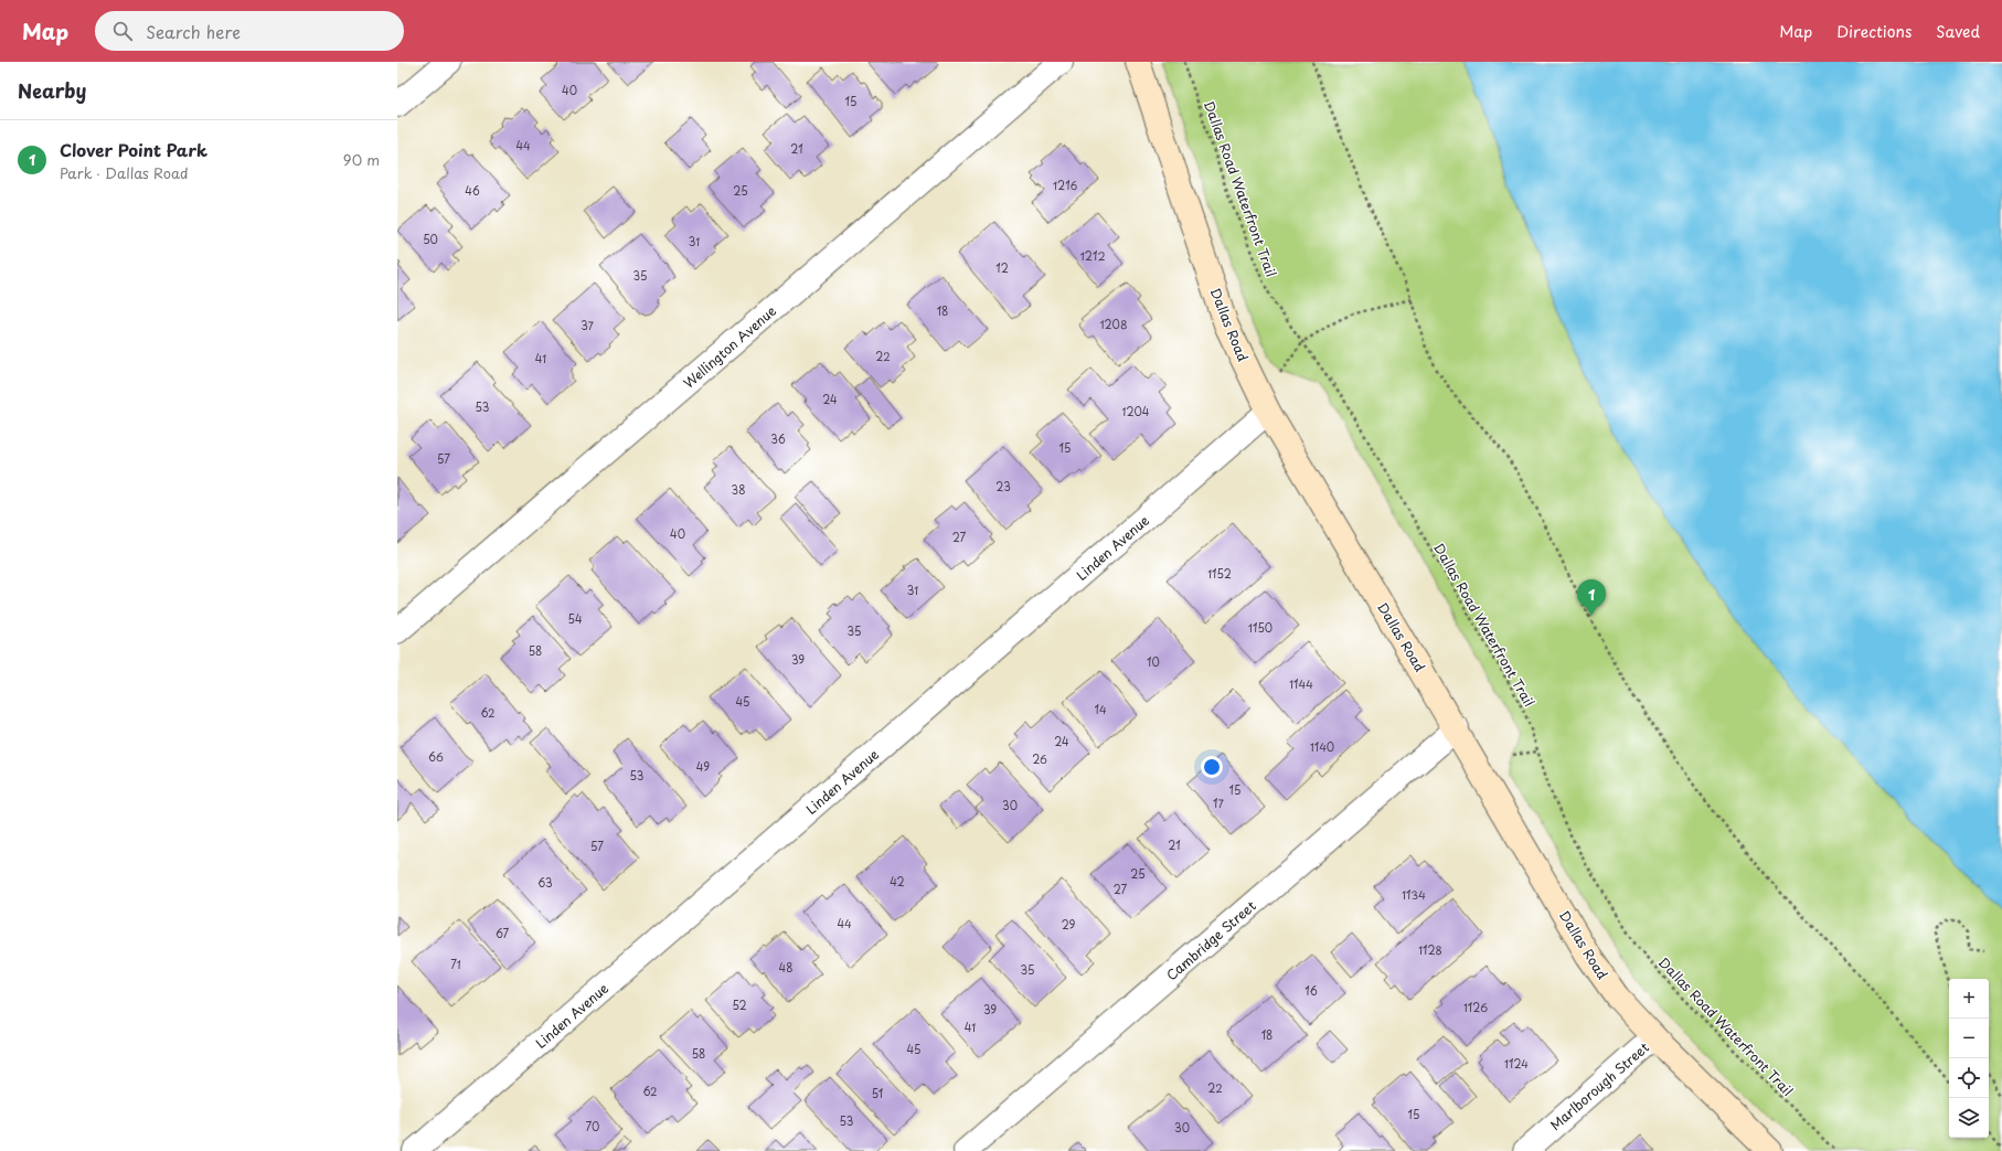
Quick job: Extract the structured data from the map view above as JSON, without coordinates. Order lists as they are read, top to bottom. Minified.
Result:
{"streets":{"main road":["Dallas Road"],"street":["Wellington Avenue","Linden Avenue","Cambridge Street","Marlborough Street"],"path":["Dallas Road Waterfront Trail"]},"crossings":[["Dallas Road","Linden Avenue"],["Dallas Road","Cambridge Street"],["Dallas Road","Marlborough Street"]],"house_numbers":["40","15","44","21","1216","46","25","50","31","1212","12","35","18","1208","37","22","41","24","53","1204","36","15","57","23","38","40","27","1152","31","54","1150","35","58","39","10","1144","45","14","62","24","1140","66","26","49","53","15","17","30","21","57","25","42","63","27","1134","44","29","67","1128","71","48","35","16","52","1126","39","41","18","45","58","1124","22","62","51","15","53","70","30"],"page":{"header":"Map","search":"Search here","nav":["Map","Directions","Saved"],"heading":"Nearby","list":[{"mark":"1","name":"Clover Point Park","note":"Park · Dallas Road","value":"90 m"}],"pins":"1","map_buttons":["+","−"]}}
